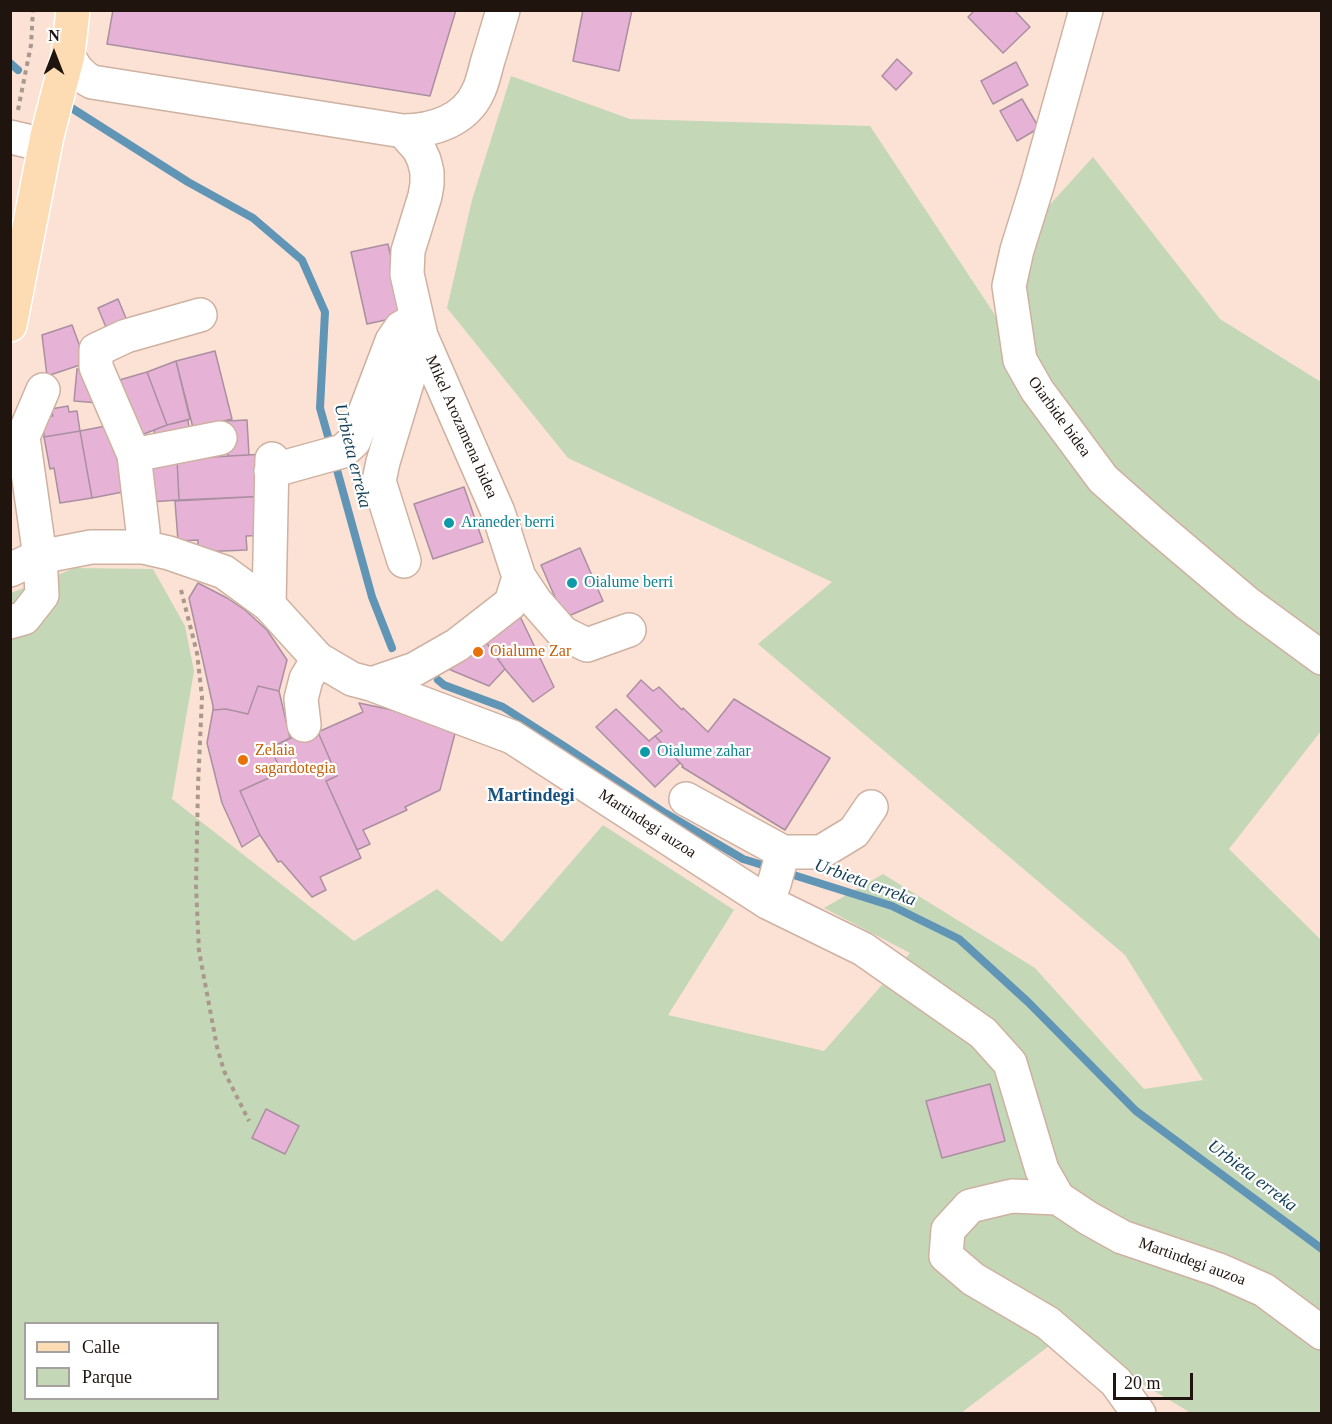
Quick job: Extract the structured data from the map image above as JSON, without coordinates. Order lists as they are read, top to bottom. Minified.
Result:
{"streets":{"street":["Oiarbide bidea","Mikel Arozamena bidea","Martindegi auzoa"]},"districts":["Martindegi"],"water":["Urbieta erreka"],"places":["Araneder berri","Oialume berri","Oialume Zar","Oialume zahar","Zelaia sagardotegia"],"legend":["Calle","Parque"],"scale_bar":"20 m","north":"top"}
